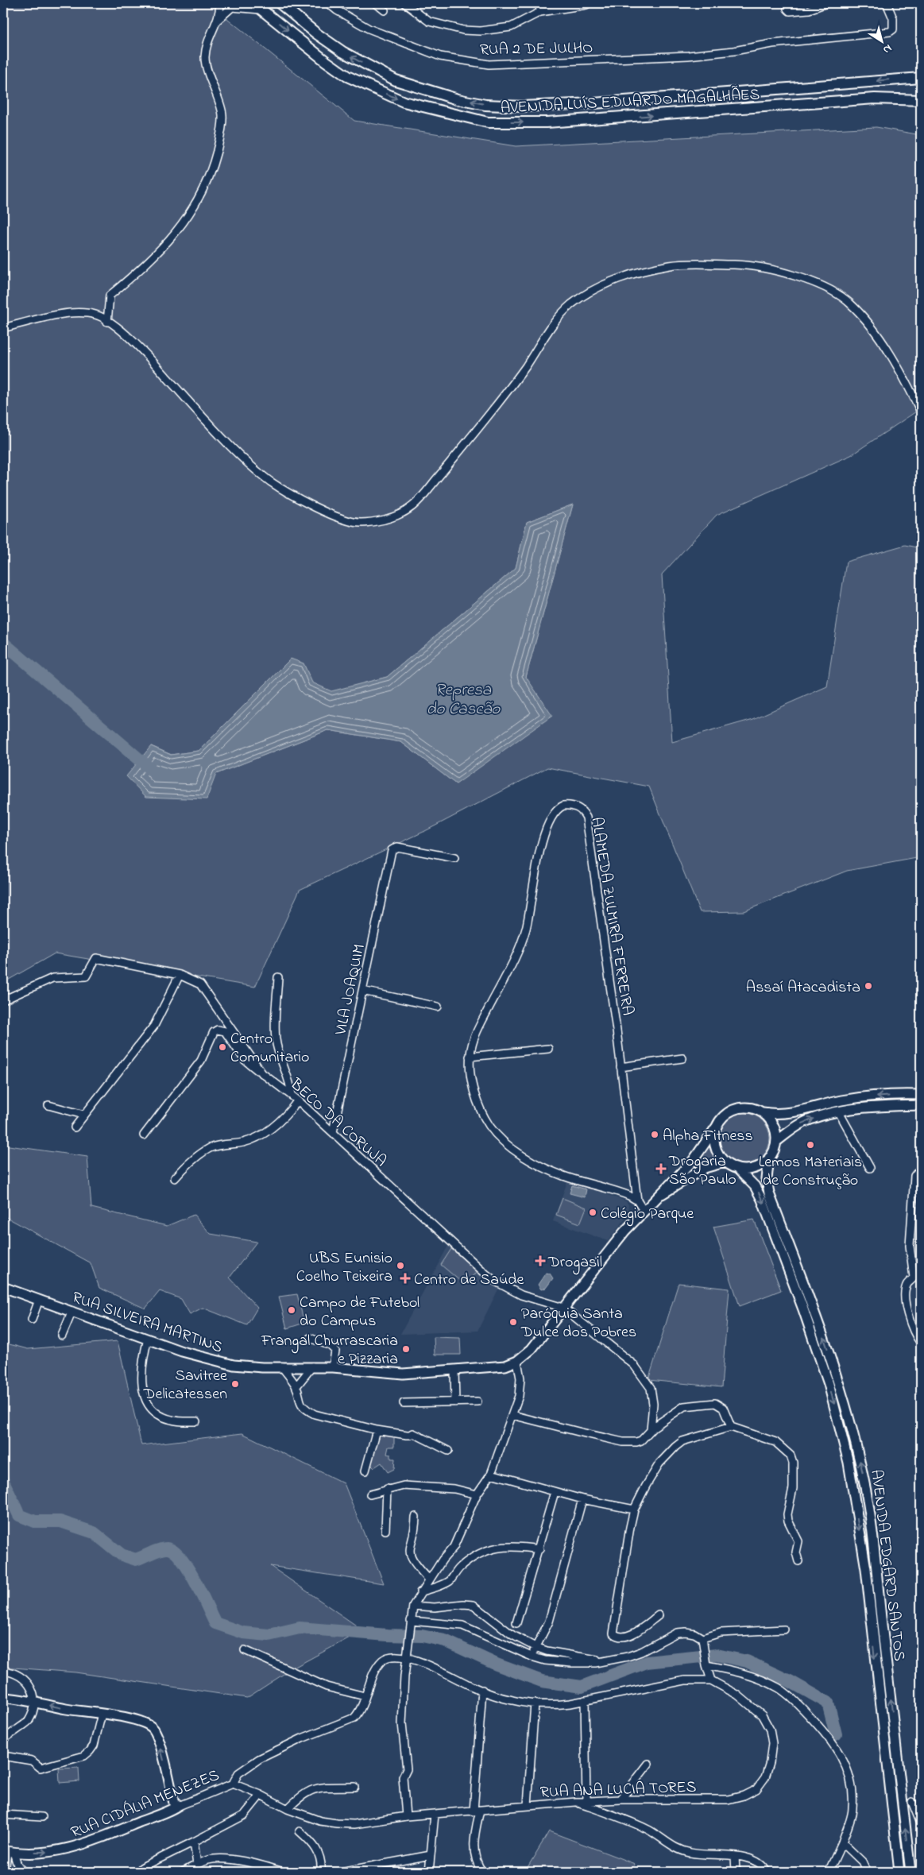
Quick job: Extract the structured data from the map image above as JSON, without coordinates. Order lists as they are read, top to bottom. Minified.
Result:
{"streets":{"main road":["AVENIDA LUÍS EDUARDO MAGALHÃES","RUA SILVEIRA MARTINS","AVENIDA EDGARD SANTOS","RUA CIDÁLIA MENEZES"],"street":["RUA 2 DE JULHO","ALAMEDA ZULMIRA FERREIRA","VILA JOAQUIM","BECO DA CORUJA","RUA ANA LUCIA TORES"]},"crossings":[["ALAMEDA ZULMIRA FERREIRA","RUA SILVEIRA MARTINS"],["VILA JOAQUIM","BECO DA CORUJA"],["BECO DA CORUJA","RUA SILVEIRA MARTINS"],["RUA SILVEIRA MARTINS","AVENIDA EDGARD SANTOS"],["RUA ANA LUCIA TORES","RUA CIDÁLIA MENEZES"]],"water":["Represa do Cascão"],"places":{"other":["Assaí Atacadista","Centro Comunitario","Alpha Fitness","Lemos Materiais de Construção","Colégio Parque","UBS Eunisio Coelho Teixeira","Campo de Futebol do Campus","Paróquia Santa Dulce dos Pobres","Frangal Churrascaria e Pizzaria","Savitree Delicatessen"],"health":["Drogaria São Paulo","Drogasil","Centro de Saúde"]},"north":"bottom right"}
